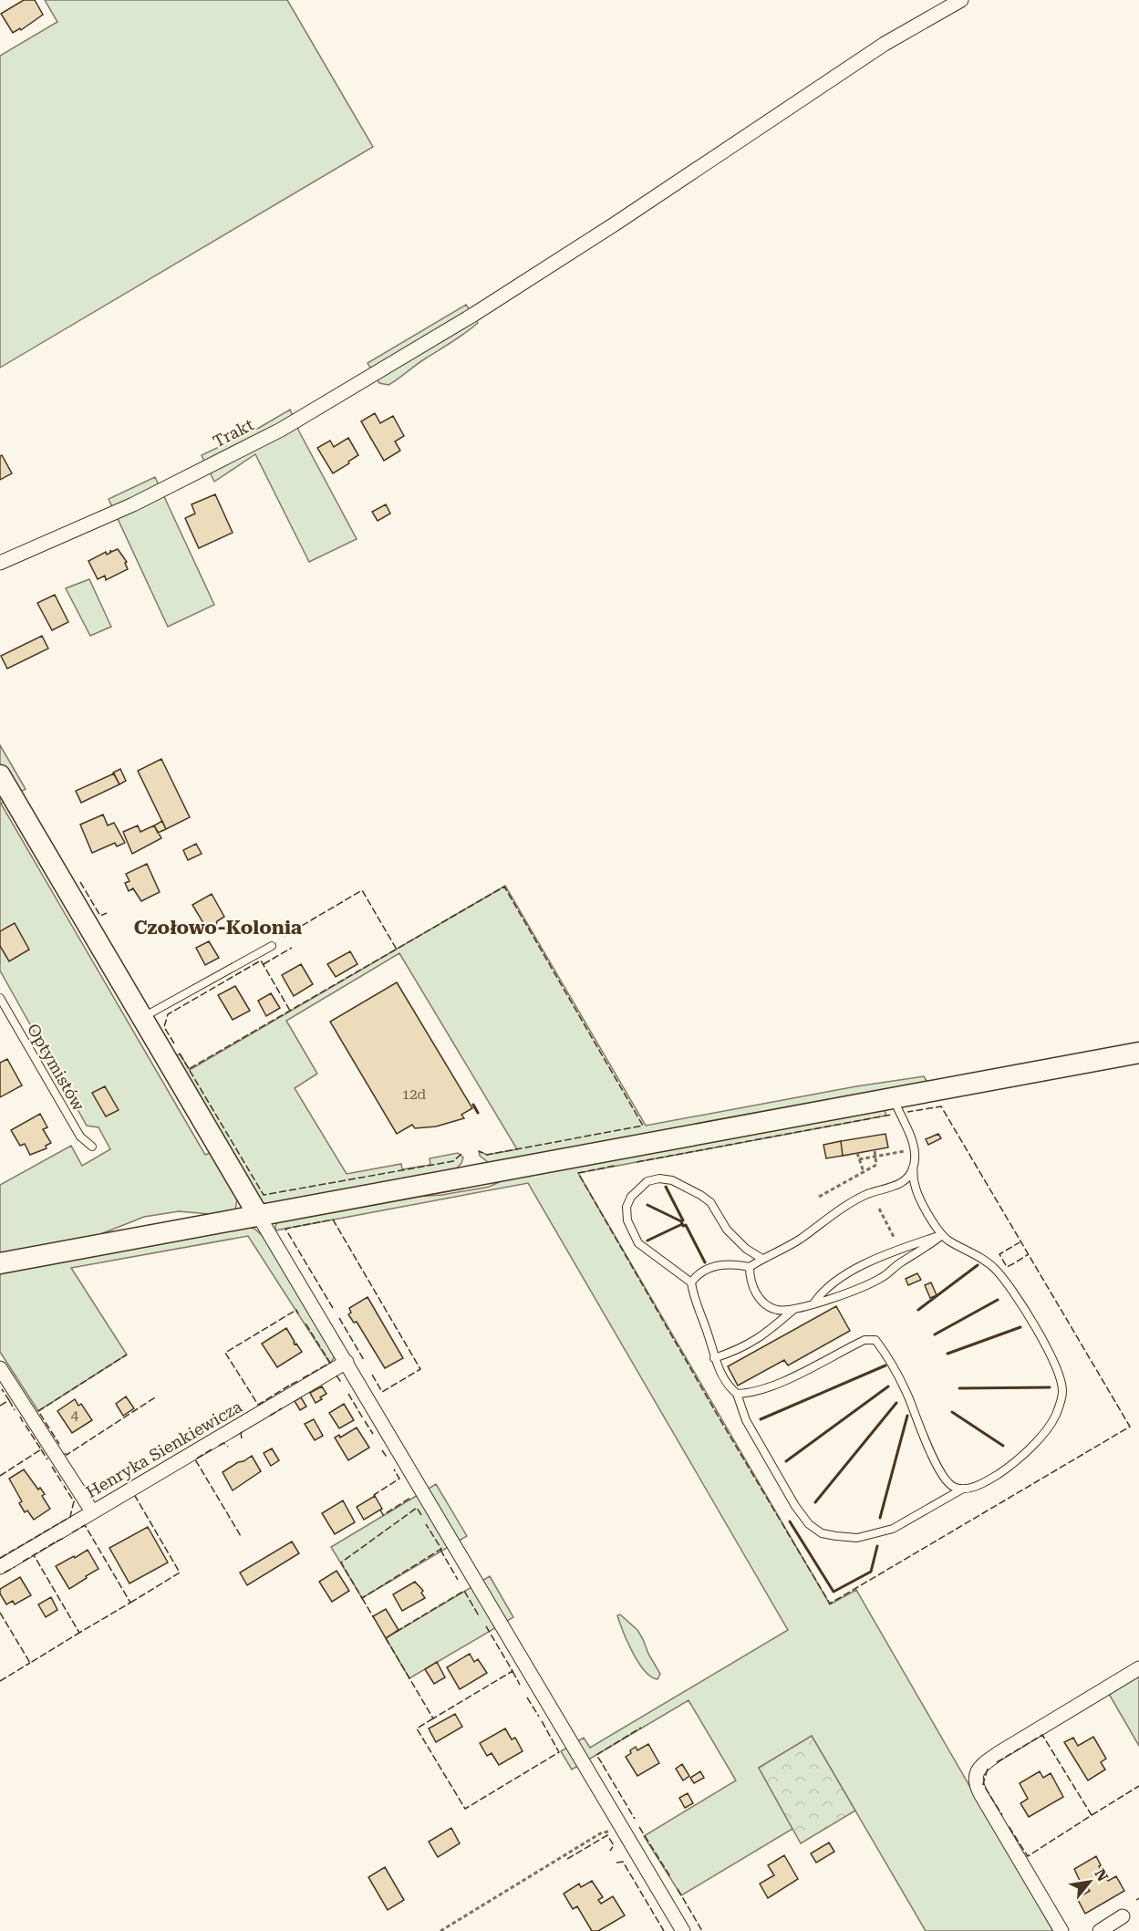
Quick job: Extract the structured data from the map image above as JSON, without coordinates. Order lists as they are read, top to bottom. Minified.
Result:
{"streets":{"street":["Trakt","Henryka Sienkiewicza"],"lane":["Optymistów"]},"districts":["Czołowo-Kolonia"],"house_numbers":["12d","4"],"north":"top right"}
